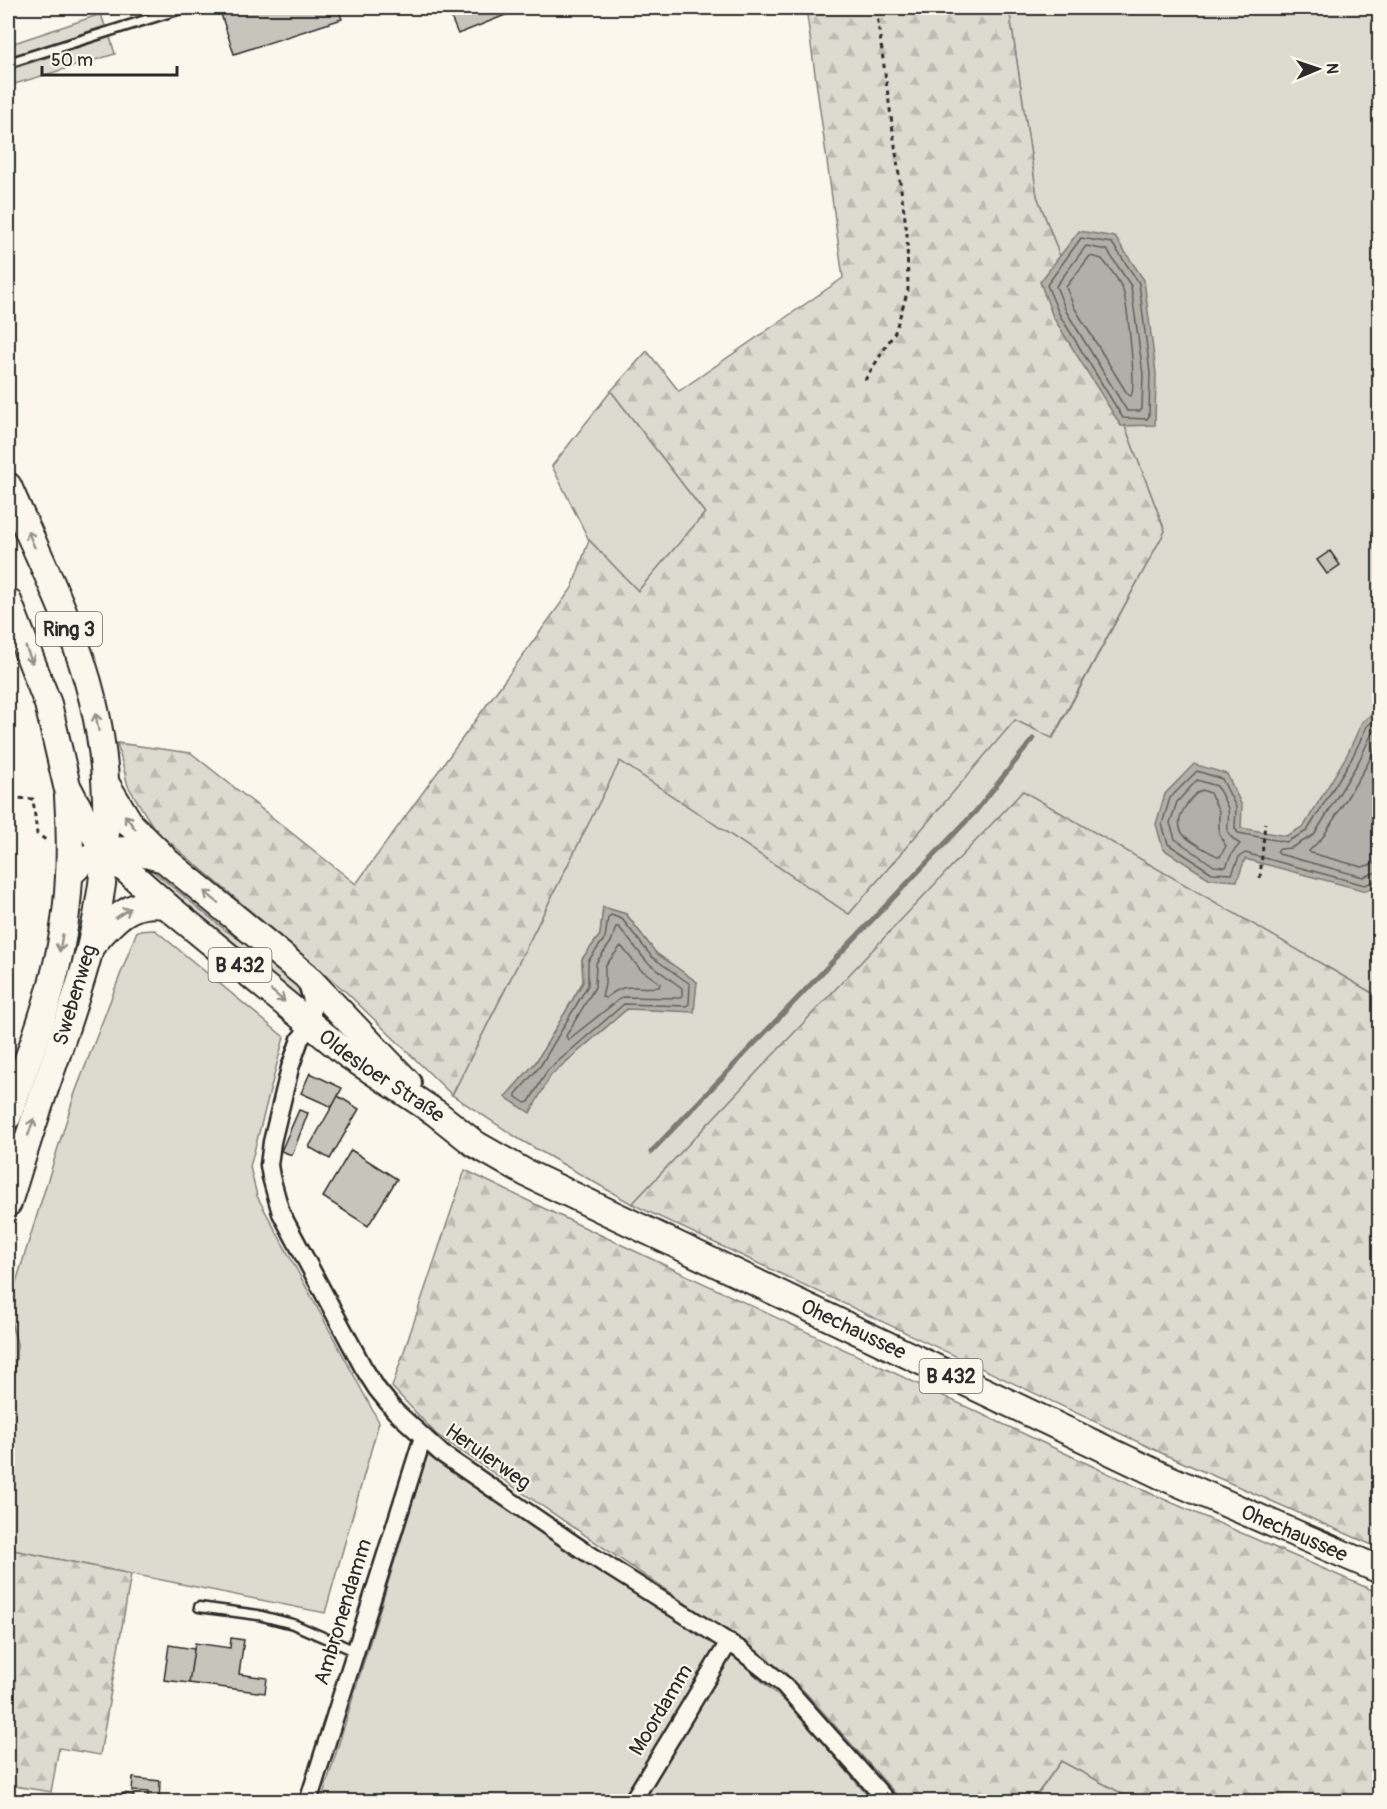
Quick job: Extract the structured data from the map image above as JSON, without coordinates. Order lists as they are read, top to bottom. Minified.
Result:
{"streets":{"main road":["Ring 3","B 432","Swebenweg","Oldesloer Straße","Ohechaussee"],"street":["Herulerweg","Ambronendamm","Moordamm"]},"crossings":[["Ring 3","B 432"],["Ring 3","Swebenweg"],["B 432","Swebenweg"],["B 432","Oldesloer Straße"],["Swebenweg","Oldesloer Straße"],["Oldesloer Straße","Ohechaussee"],["Oldesloer Straße","Herulerweg"],["Herulerweg","Ambronendamm"],["Herulerweg","Moordamm"]],"scale_bar":"50 m","north":"right"}
